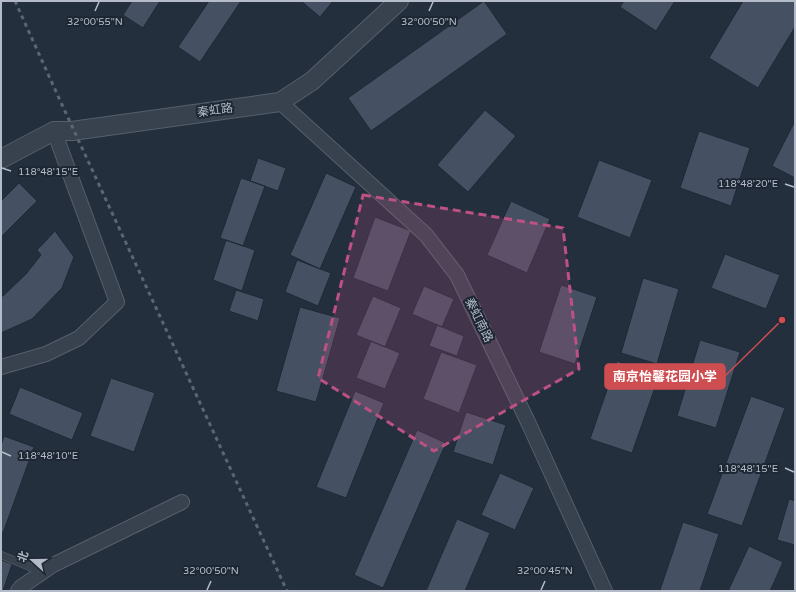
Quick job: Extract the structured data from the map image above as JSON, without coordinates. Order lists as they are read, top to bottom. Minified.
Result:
{"streets":{"street":["秦虹路","秦虹南路"]},"crossings":[["秦虹路","秦虹南路"]],"places":["南京怡馨花园小学"],"north":"left","coordinates":["32°00'55\"N","32°00'50\"N","118°48'15\"E","118°48'20\"E","118°48'10\"E","32°00'45\"N"]}
